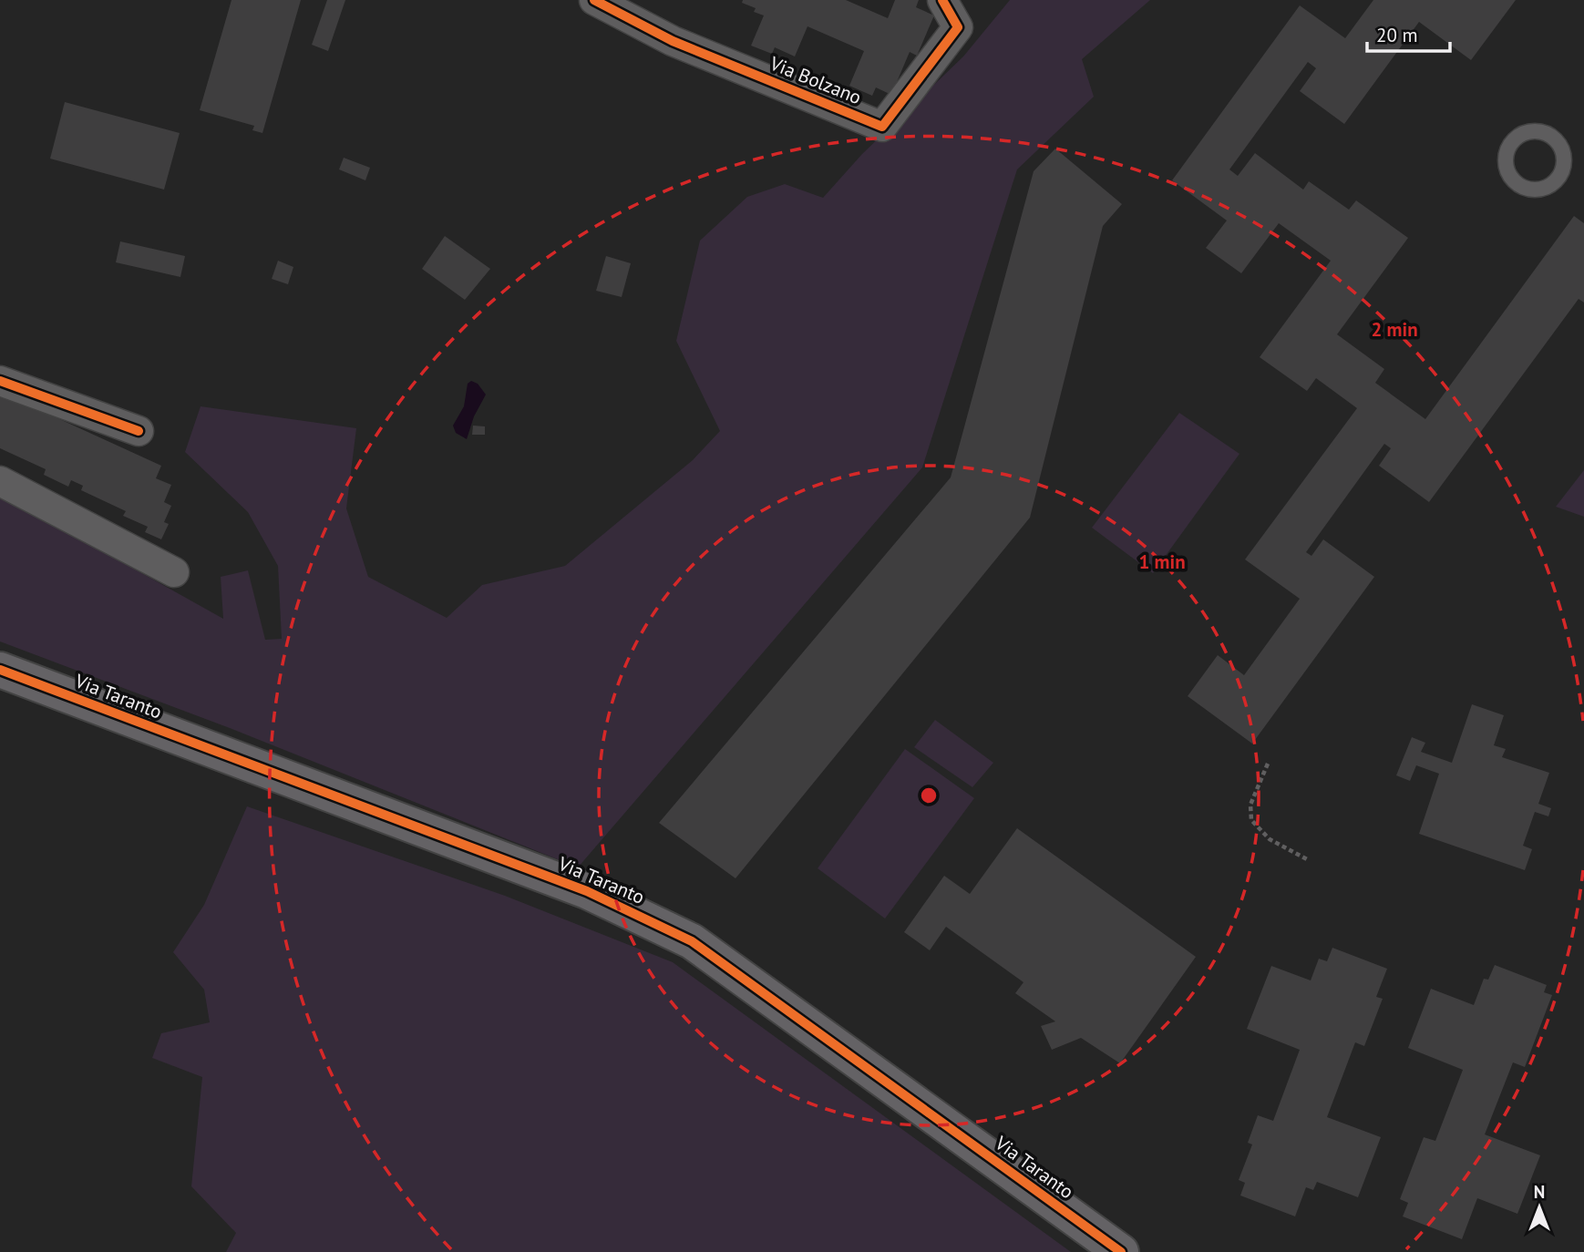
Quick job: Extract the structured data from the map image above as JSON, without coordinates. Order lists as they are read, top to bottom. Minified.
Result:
{"streets":{"street":["Via Bolzano","Via Taranto"]},"scale_bar":"20 m","north":"top","rings":["2 min","1 min"]}
